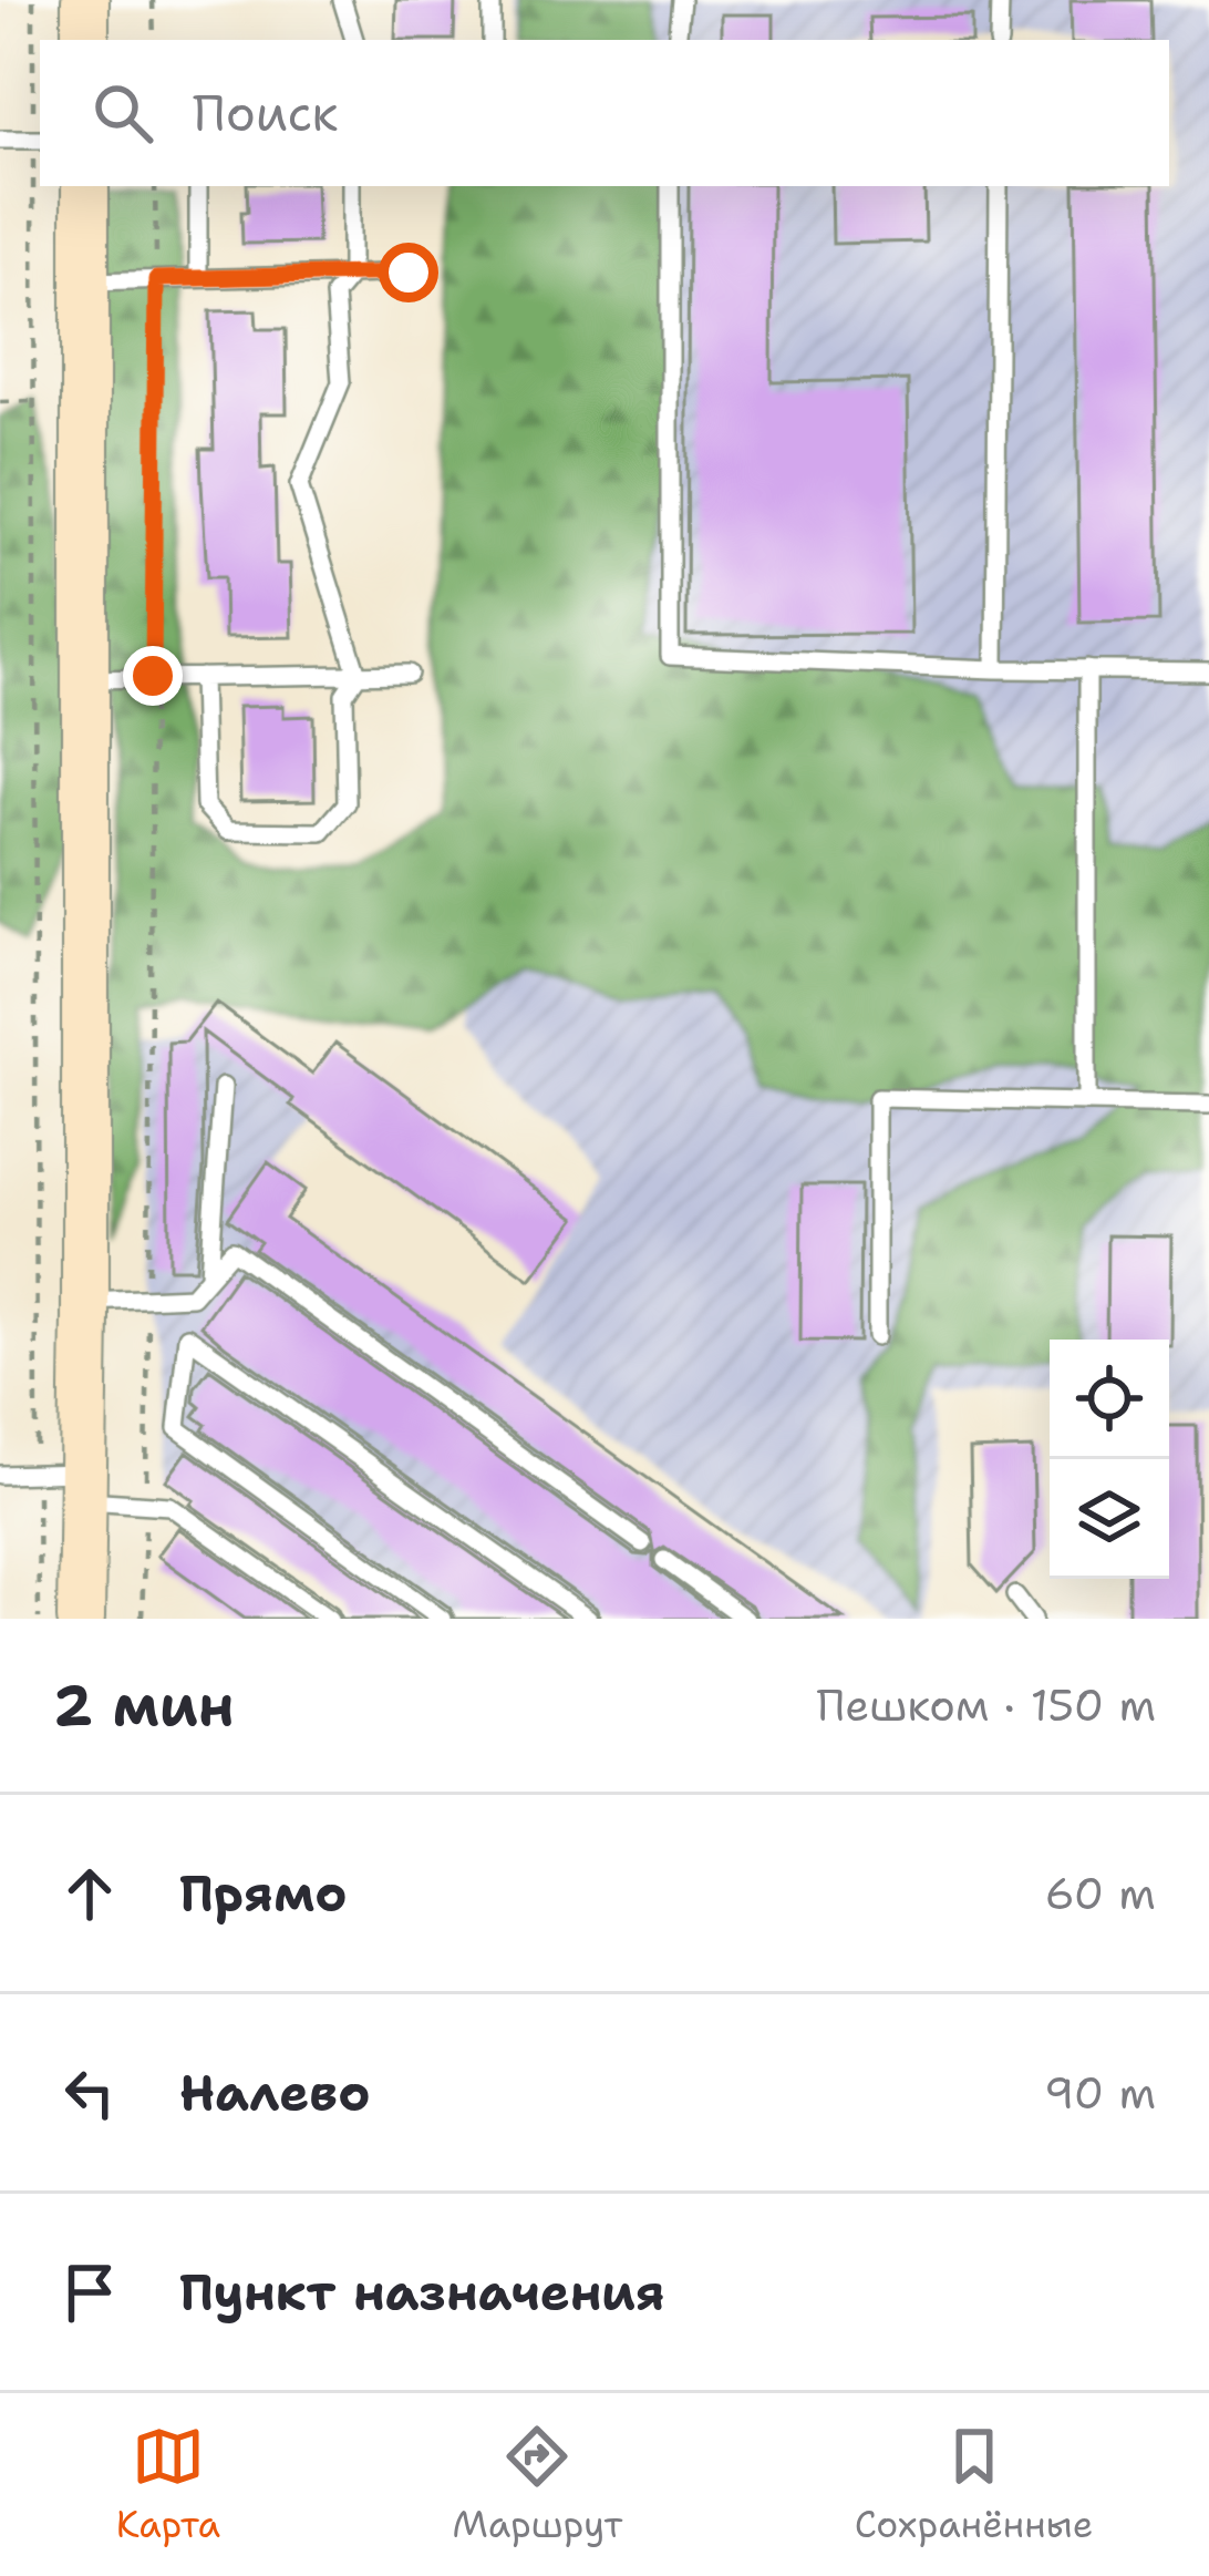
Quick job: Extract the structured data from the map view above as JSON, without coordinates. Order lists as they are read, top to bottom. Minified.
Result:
{"page":{"search":"Поиск","heading":["2 мин","Пешком · 150 m"],"list":[["Прямо","60 m"],["Налево","90 m"],"Пункт назначения"],"nav":["Карта","Маршрут","Сохранённые"]}}
